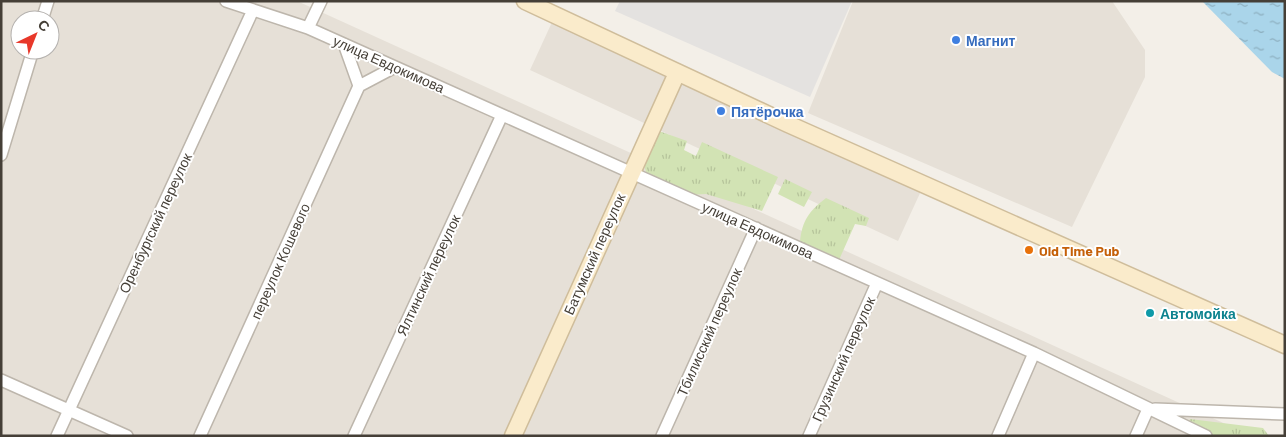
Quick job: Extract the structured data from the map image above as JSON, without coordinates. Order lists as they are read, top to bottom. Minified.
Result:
{"streets":{"main road":["Батумский переулок"],"street":["улица Евдокимова","Оренбургский переулок","переулок Кошевого","Ялтинский переулок","Тбилисский переулок","Грузинский переулок"]},"crossings":[["улица Евдокимова","Оренбургский переулок"],["улица Евдокимова","Батумский переулок"],["улица Евдокимова","Ялтинский переулок"],["улица Евдокимова","Тбилисский переулок"],["улица Евдокимова","Грузинский переулок"]],"places":["Магнит","Пятёрочка","Old Time Pub","Автомойка"],"north":"top right"}
